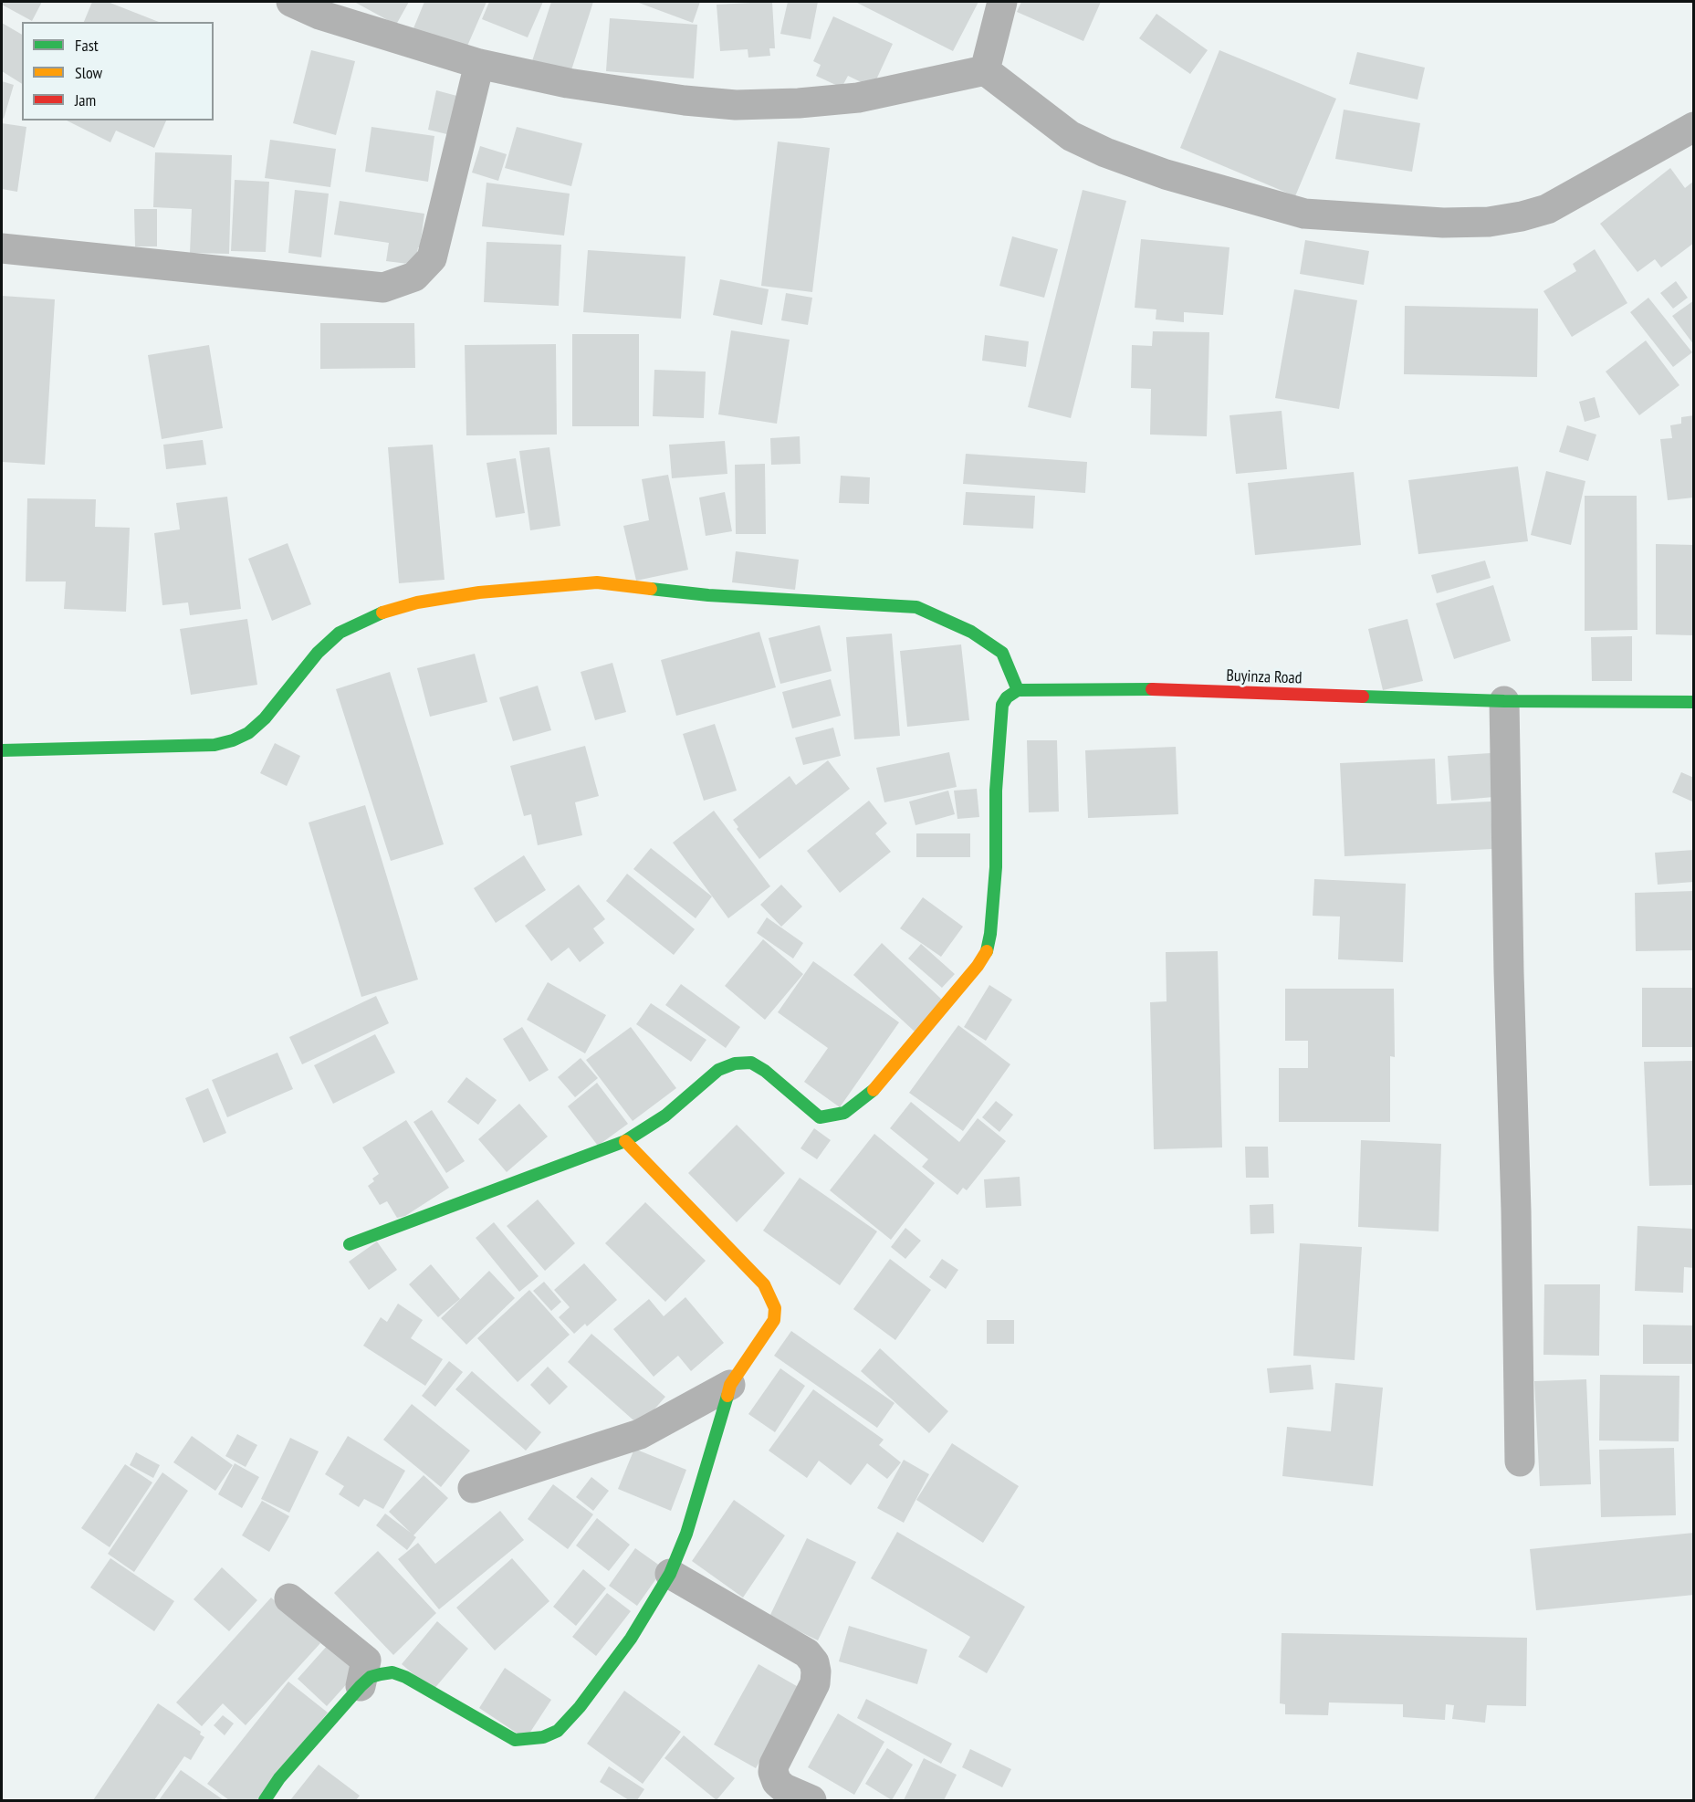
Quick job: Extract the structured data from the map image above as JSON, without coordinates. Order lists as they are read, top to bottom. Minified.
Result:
{"streets":{"street":["Buyinza Road"]},"legend":["Fast","Slow","Jam"]}
